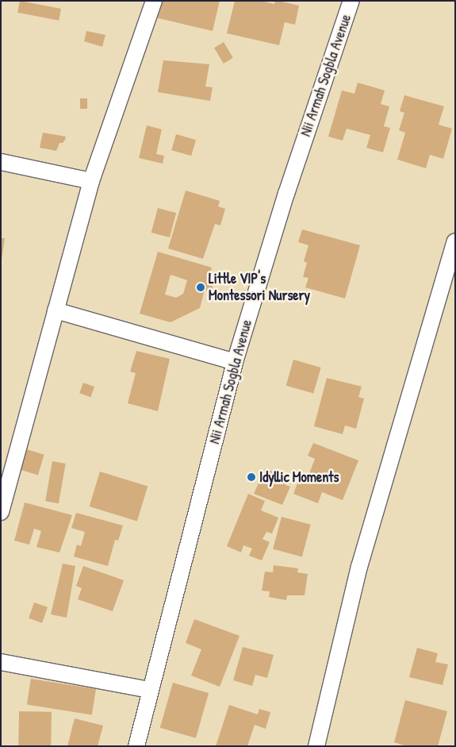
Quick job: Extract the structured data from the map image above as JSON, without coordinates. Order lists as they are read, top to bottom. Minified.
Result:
{"streets":{"street":["Nii Armah Sogbla Avenue"]},"places":["Little VIP's Montessori Nursery","Idyllic Moments"]}
